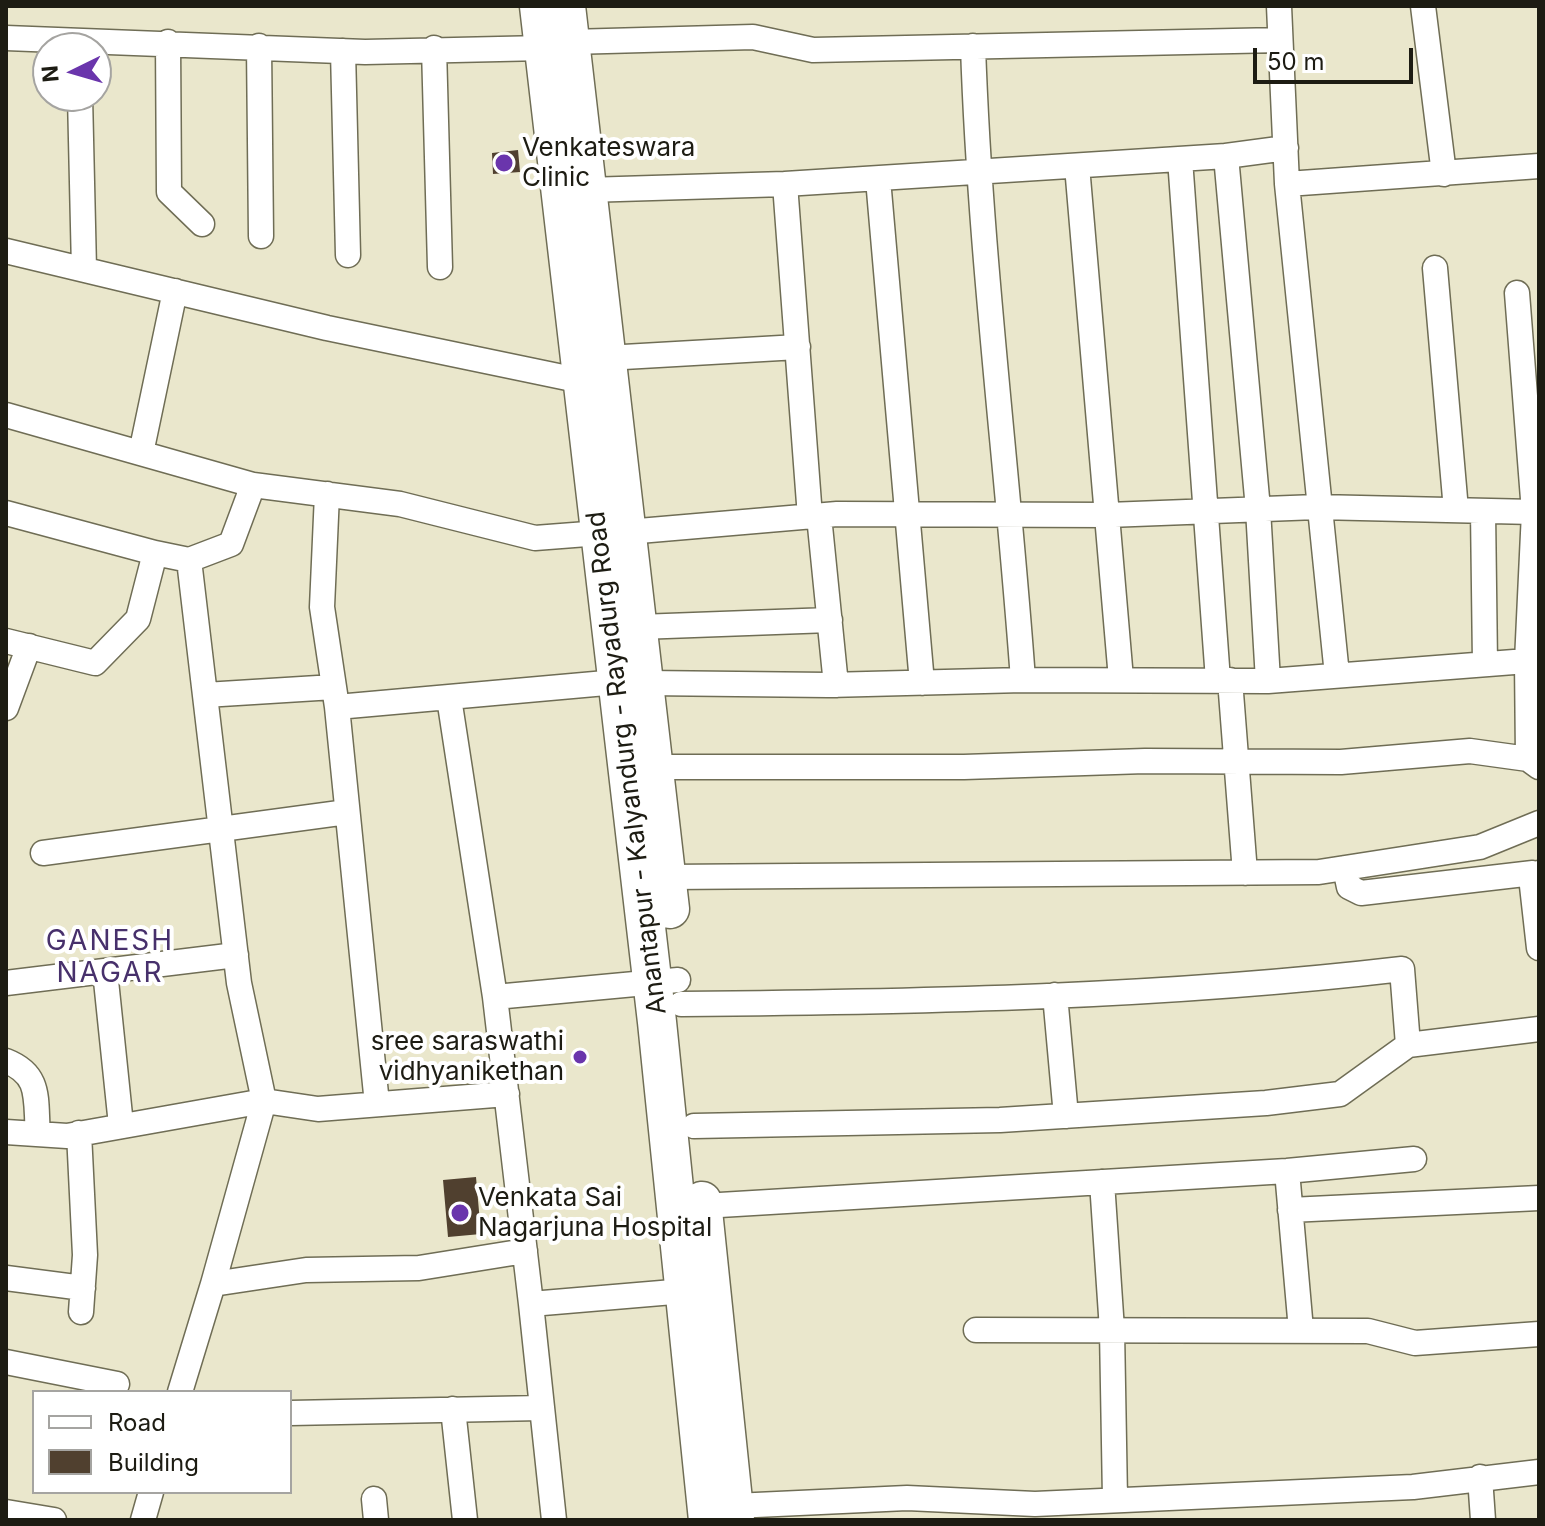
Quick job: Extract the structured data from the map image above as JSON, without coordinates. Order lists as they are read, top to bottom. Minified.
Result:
{"streets":{"highway":["Anantapur - Kalyandurg - Rayadurg Road"]},"districts":["GANESH NAGAR"],"places":["Venkateswara Clinic","sree saraswathi vidhyanikethan","Venkata Sai Nagarjuna Hospital"],"legend":["Road","Building"],"scale_bar":"50 m","north":"left"}
